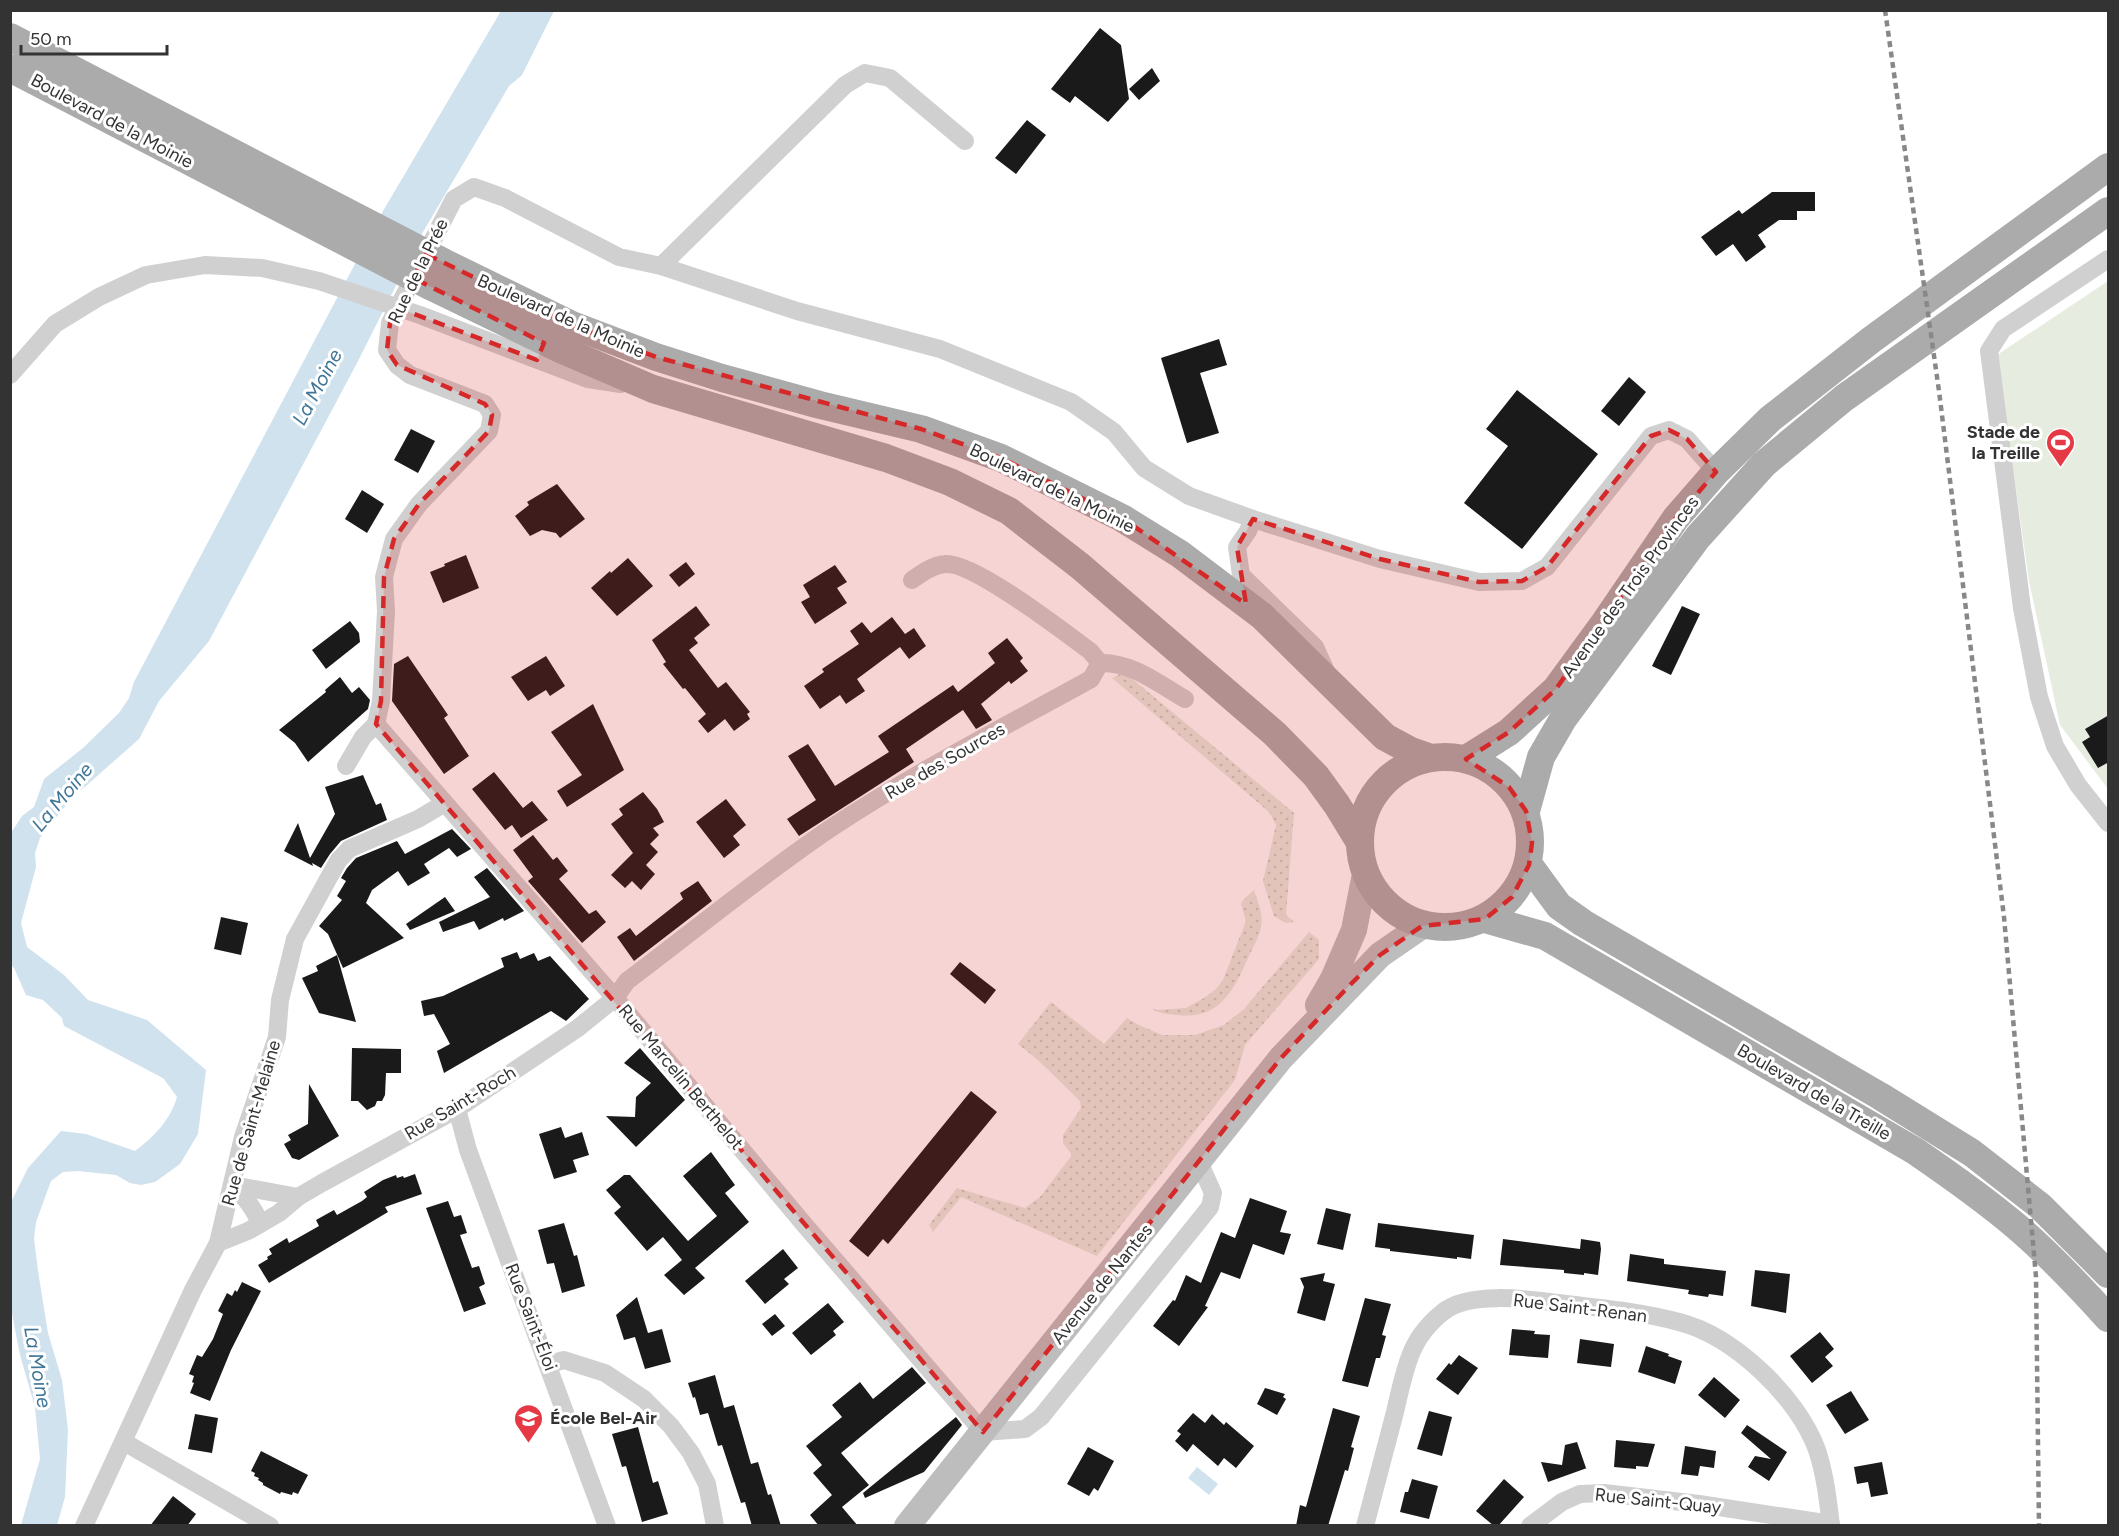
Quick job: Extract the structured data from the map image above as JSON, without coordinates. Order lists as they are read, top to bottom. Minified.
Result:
{"streets":{"main road":["Boulevard de la Moinie","Avenue des Trois Provinces","Boulevard de la Treille","Avenue de Nantes"],"street":["Rue de la Prée","Rue des Sources","Rue Marcelin Berthelot","Rue Saint-Roch","Rue de Saint-Melaine","Rue Saint-Renan","Rue Saint-Éloi","Rue Saint-Quay"]},"crossings":[["Boulevard de la Moinie","Avenue des Trois Provinces"],["Boulevard de la Moinie","Boulevard de la Treille"],["Boulevard de la Moinie","Avenue de Nantes"],["Rue de la Prée","Rue Marcelin Berthelot"],["Avenue des Trois Provinces","Boulevard de la Treille"],["Avenue des Trois Provinces","Avenue de Nantes"],["Rue des Sources","Rue Marcelin Berthelot"],["Rue des Sources","Rue Saint-Roch"],["Rue Marcelin Berthelot","Rue Saint-Roch"],["Rue Marcelin Berthelot","Rue de Saint-Melaine"],["Rue Marcelin Berthelot","Avenue de Nantes"],["Boulevard de la Treille","Avenue de Nantes"],["Rue Saint-Roch","Rue de Saint-Melaine"],["Rue Saint-Roch","Rue Saint-Éloi"],["Rue Saint-Renan","Rue Saint-Quay"]],"water":["La Moine"],"places":{"sports":["Stade de la Treille"],"school or university":["École Bel-Air"]},"scale_bar":"50 m"}
